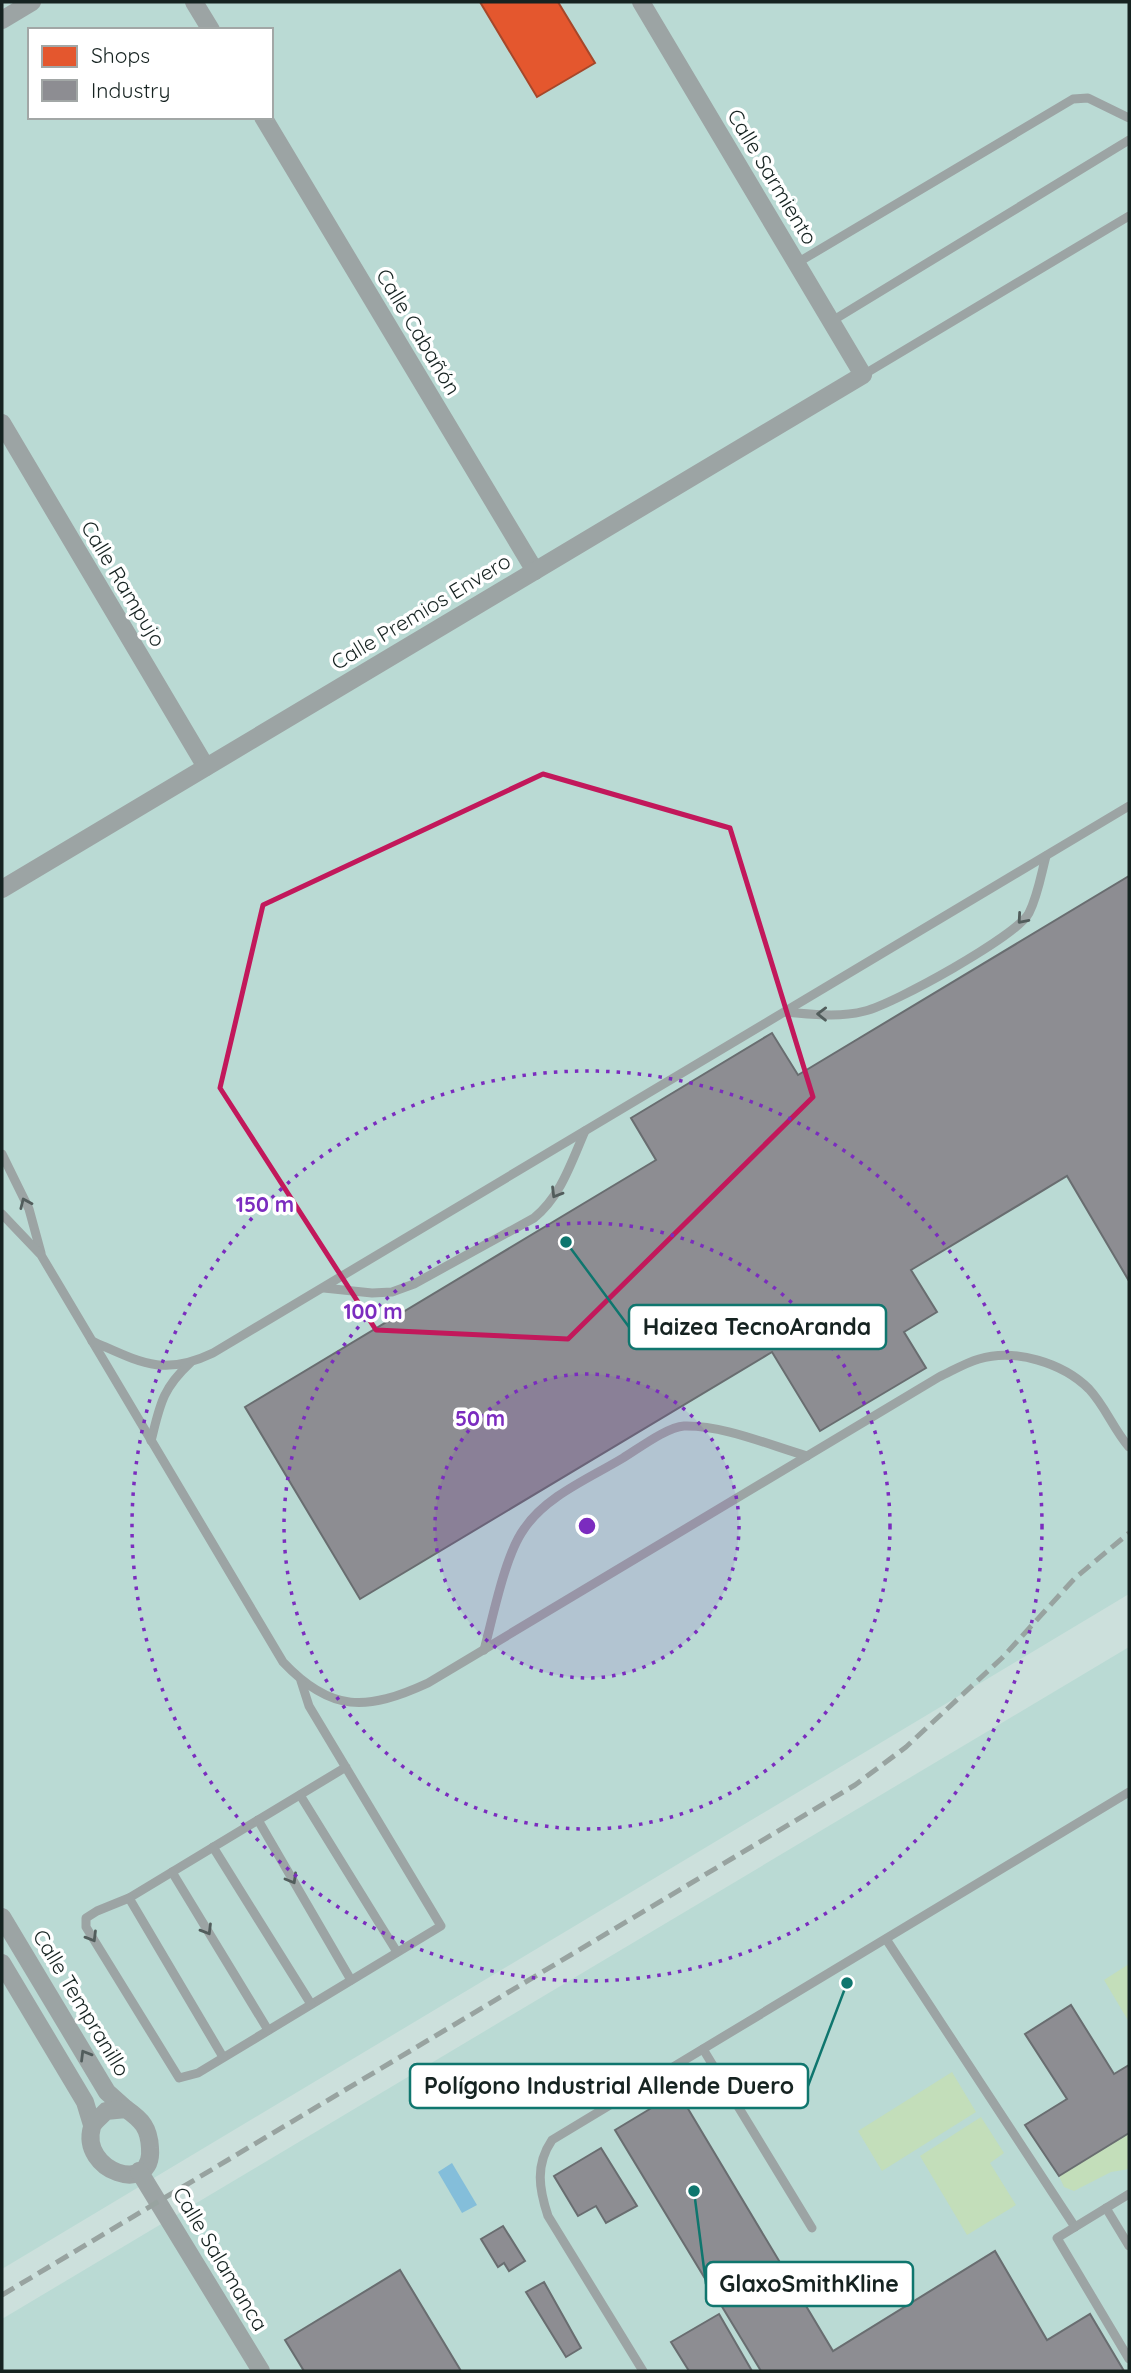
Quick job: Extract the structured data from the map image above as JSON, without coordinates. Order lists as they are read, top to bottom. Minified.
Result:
{"streets":{"street":["Calle Sarmiento","Calle Cabañón","Calle Rampujo","Calle Premios Envero","Calle Tempranillo","Calle Salamanca"]},"crossings":[["Calle Sarmiento","Calle Premios Envero"],["Calle Cabañón","Calle Premios Envero"],["Calle Rampujo","Calle Premios Envero"],["Calle Tempranillo","Calle Salamanca"]],"places":["Haizea TecnoAranda","Polígono Industrial Allende Duero","GlaxoSmithKline"],"legend":["Shops","Industry"],"rings":["150 m","100 m","50 m"]}
